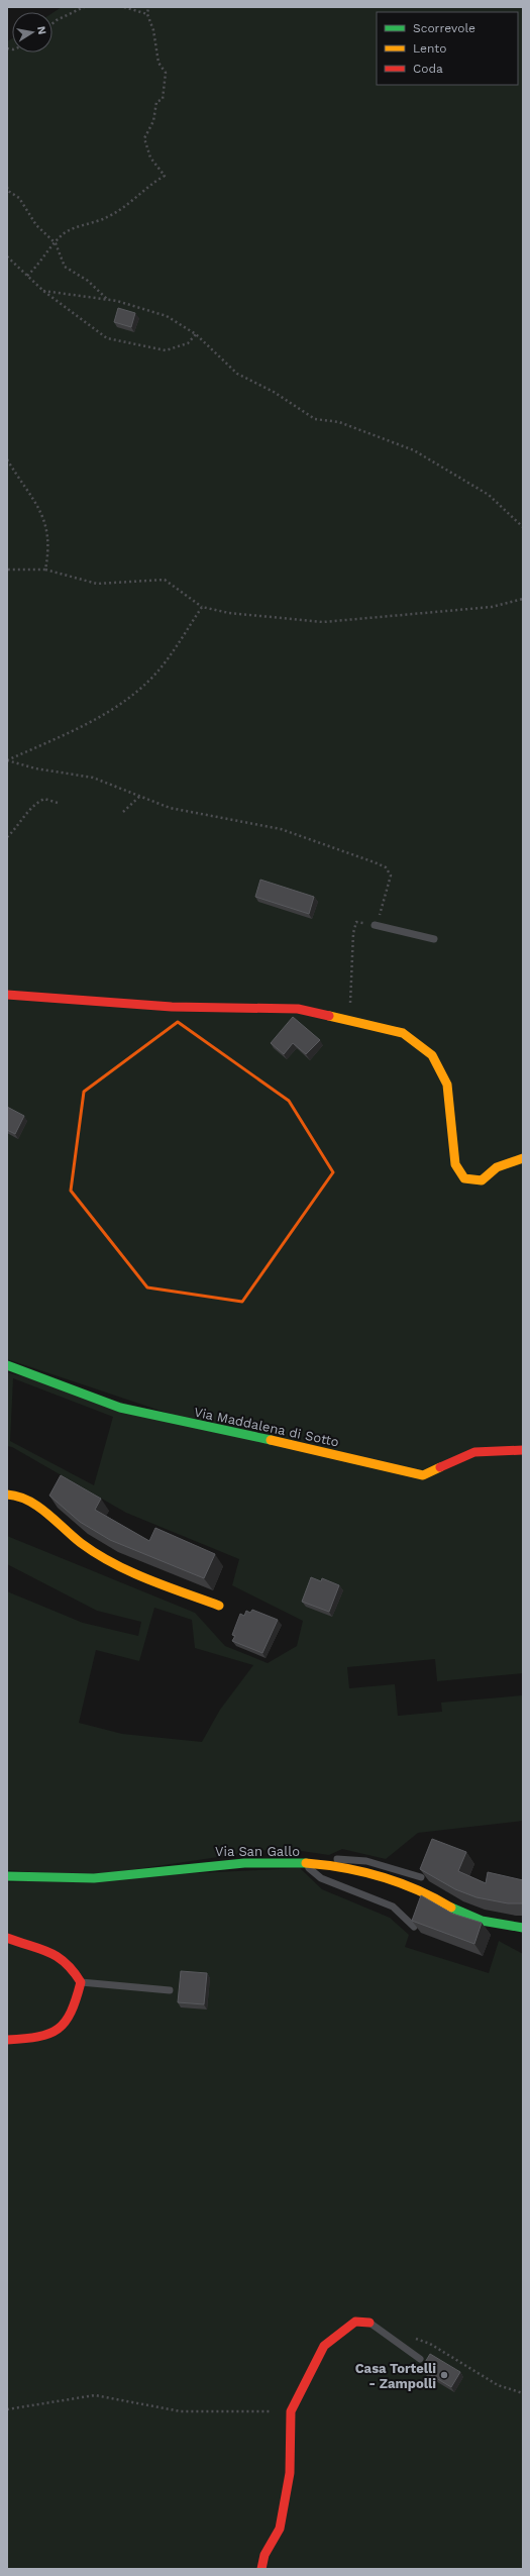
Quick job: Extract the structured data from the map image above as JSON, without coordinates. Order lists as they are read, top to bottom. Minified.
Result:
{"streets":{"street":["Via Maddalena di Sotto","Via San Gallo"]},"places":["Casa Tortelli - Zampolli"],"legend":["Scorrevole","Lento","Coda"],"north":"right"}
